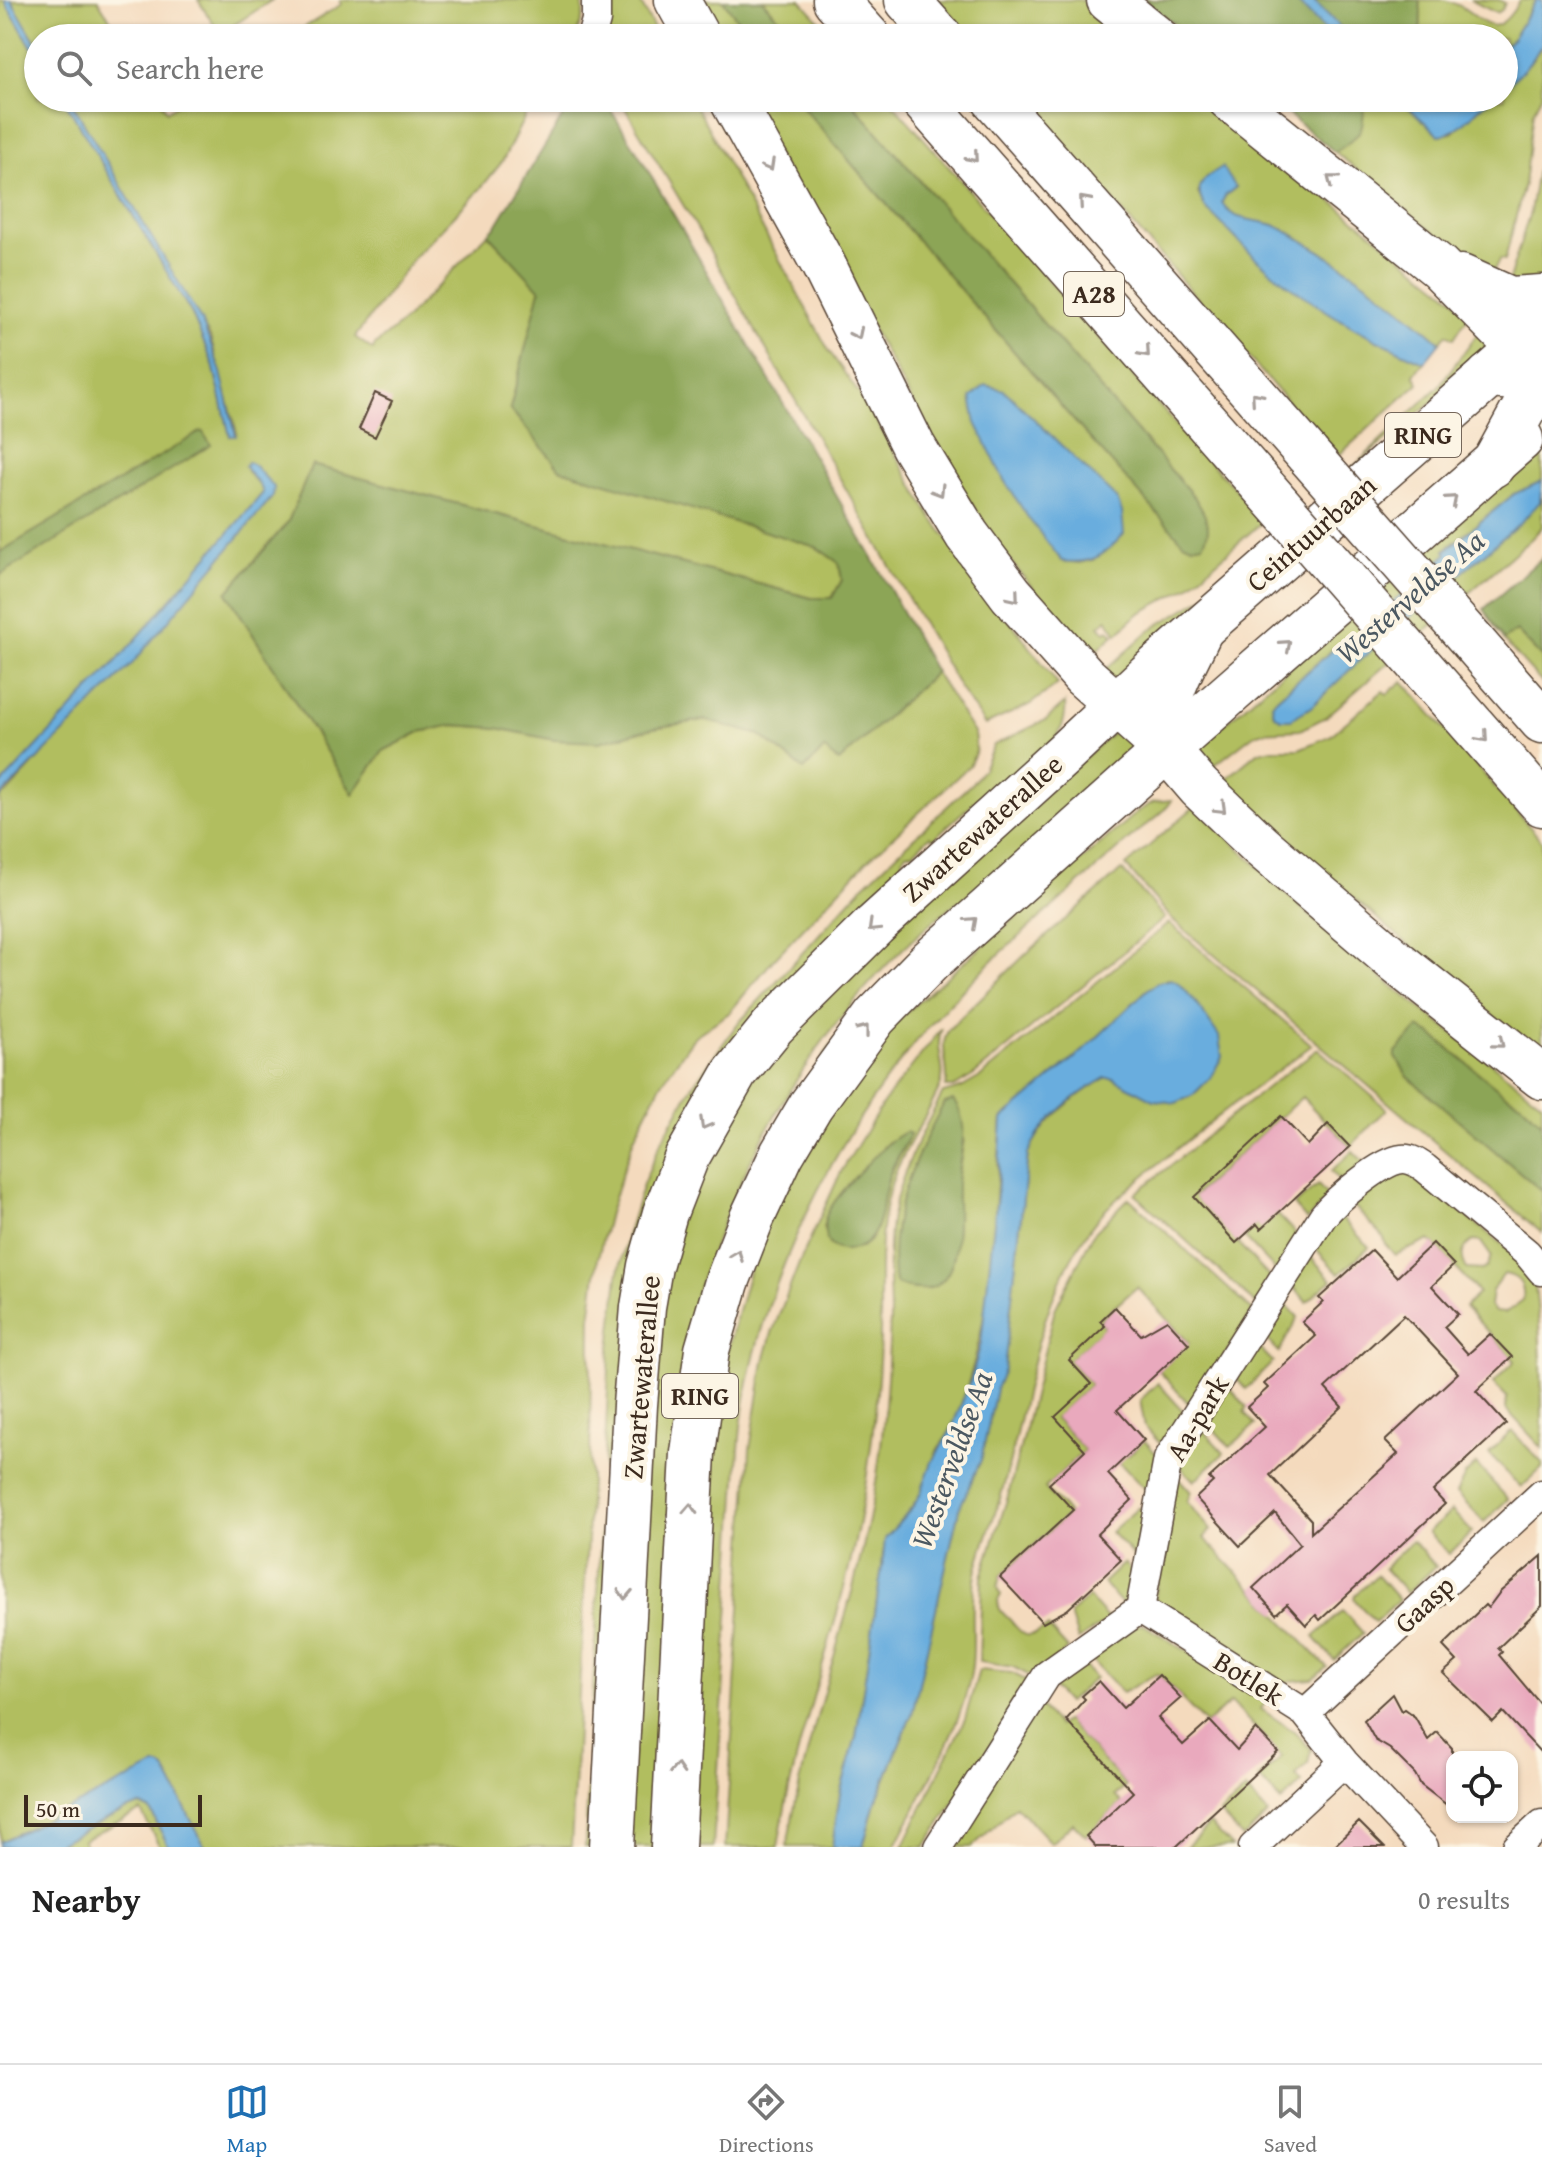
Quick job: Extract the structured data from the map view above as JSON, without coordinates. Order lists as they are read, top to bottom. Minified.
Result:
{"streets":{"main road":["A28","RING","Ceintuurbaan","Zwartewaterallee"],"street":["Aa-park","Gaasp","Botlek"]},"crossings":[["RING","Ceintuurbaan"],["RING","Zwartewaterallee"],["Ceintuurbaan","Zwartewaterallee"],["Aa-park","Botlek"],["Gaasp","Botlek"]],"water":["Westerveldse Aa"],"scale_bar":"50 m","page":{"search":"Search here","scale":"50 m","heading":["Nearby","0 results"],"nav":["Map","Directions","Saved"]}}
